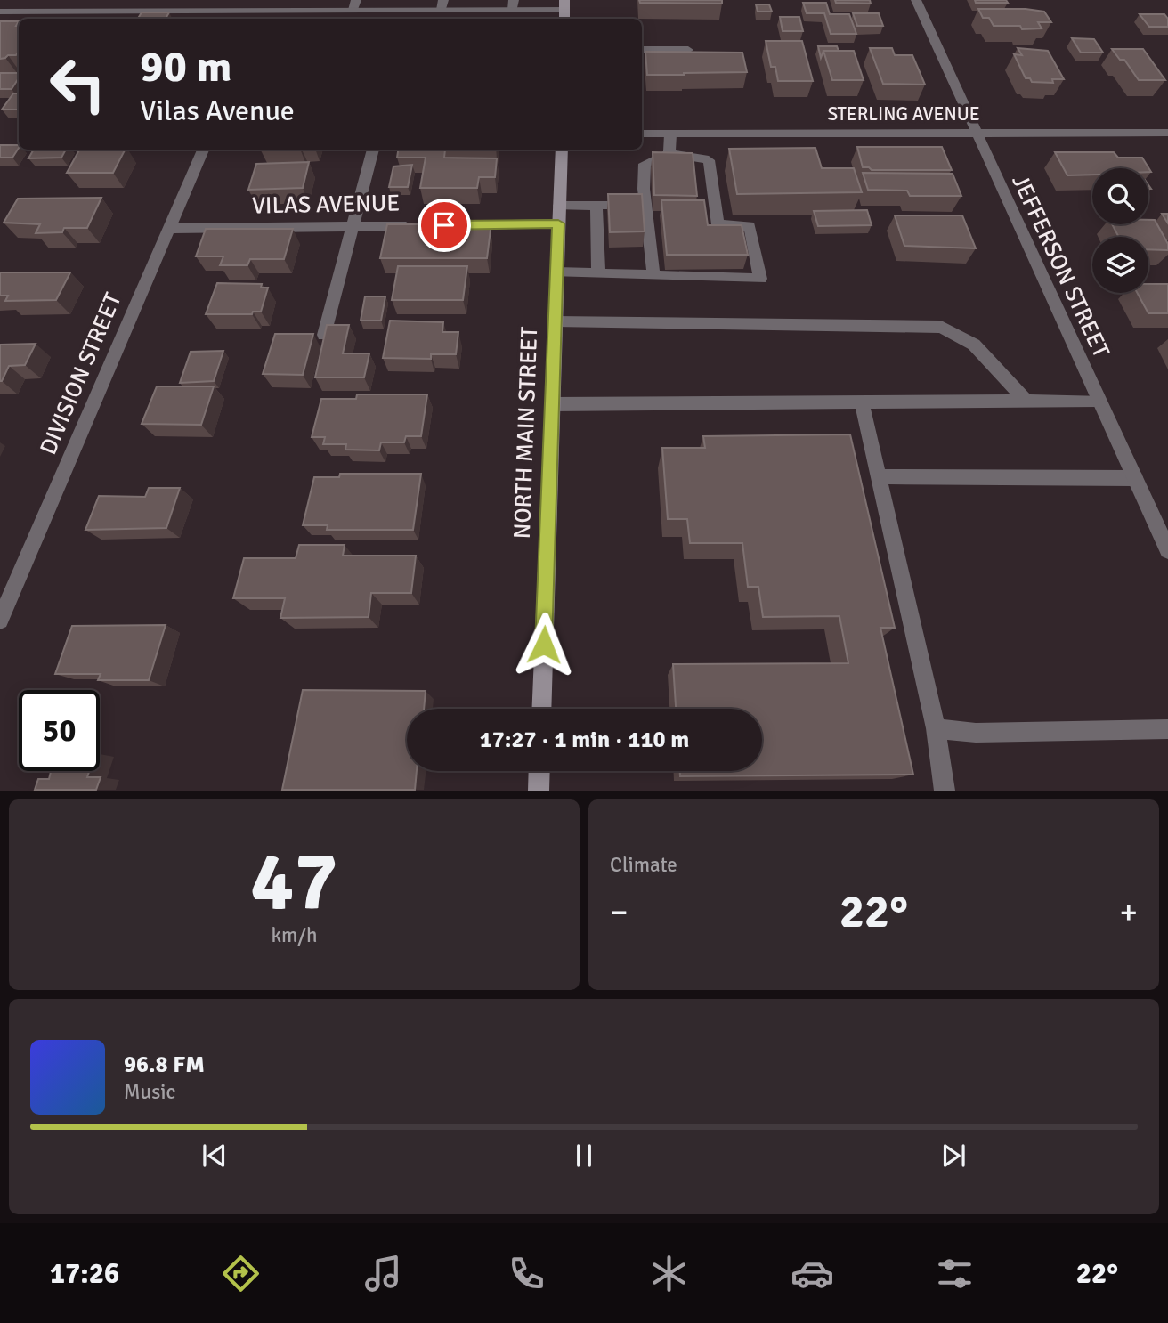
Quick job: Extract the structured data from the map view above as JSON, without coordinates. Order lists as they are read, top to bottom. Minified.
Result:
{"streets":{"main road":["NORTH MAIN STREET"],"street":["STERLING AVENUE","VILAS AVENUE","JEFFERSON STREET","DIVISION STREET"]},"crossings":[["STERLING AVENUE","JEFFERSON STREET"],["VILAS AVENUE","DIVISION STREET"]],"page":{"turn":["90 m","Vilas Avenue"],"limit":"50","trip":"17:27 · 1 min · 110 m","tile":[["47","km/h"],"Climate"],"heat":["−","22°","+"],"song":["96.8 FM","Music"],"tabs":["17:26","22°"]}}
